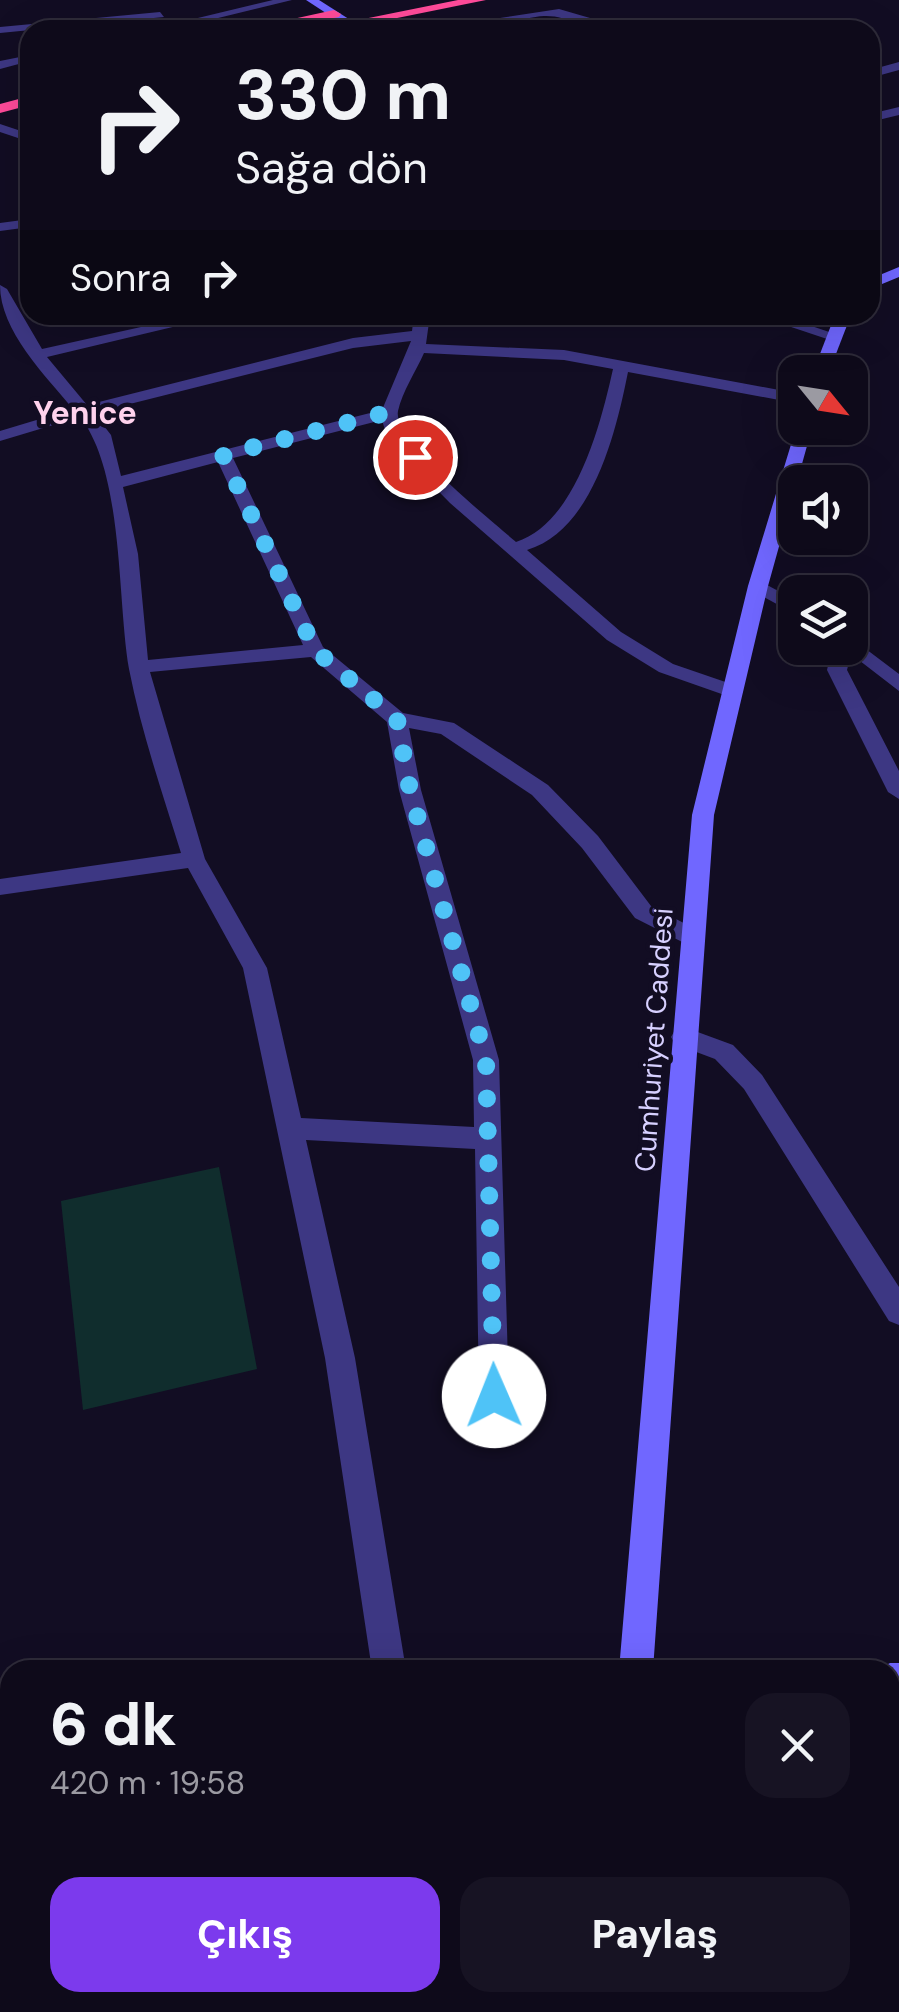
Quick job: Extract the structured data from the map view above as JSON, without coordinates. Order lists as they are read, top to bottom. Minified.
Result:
{"streets":{"street":["Cumhuriyet Caddesi"]},"districts":["Yenice"],"north":"bottom right","page":{"turn":["330 m","Sağa dön"],"then":"Sonra","heading":["6 dk","420 m · 19:58"],"buttons":["Çıkış","Paylaş"]}}
